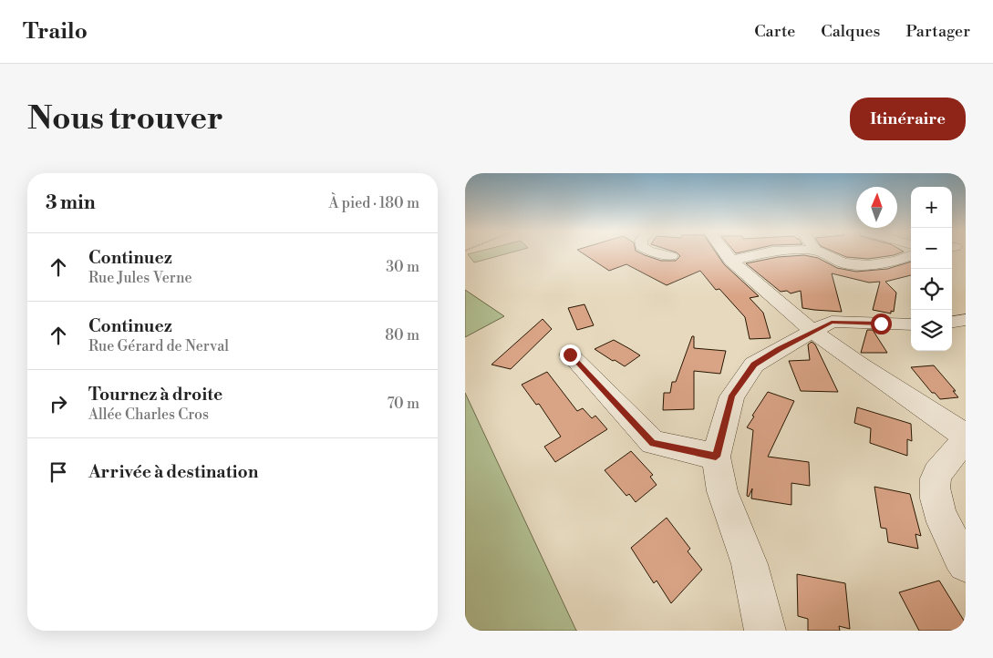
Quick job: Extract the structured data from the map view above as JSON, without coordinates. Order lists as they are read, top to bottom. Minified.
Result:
{"north":"top","page":{"header":"Trailo","nav":["Carte","Calques","Partager"],"buttons":"Itinéraire","title":"Nous trouver","heading":["3 min","À pied · 180 m"],"map_buttons":["+","−"],"list":[["Continuez","Rue Jules Verne","30 m"],["Continuez","Rue Gérard de Nerval","80 m"],["Tournez à droite","Allée Charles Cros","70 m"],"Arrivée à destination"]}}
